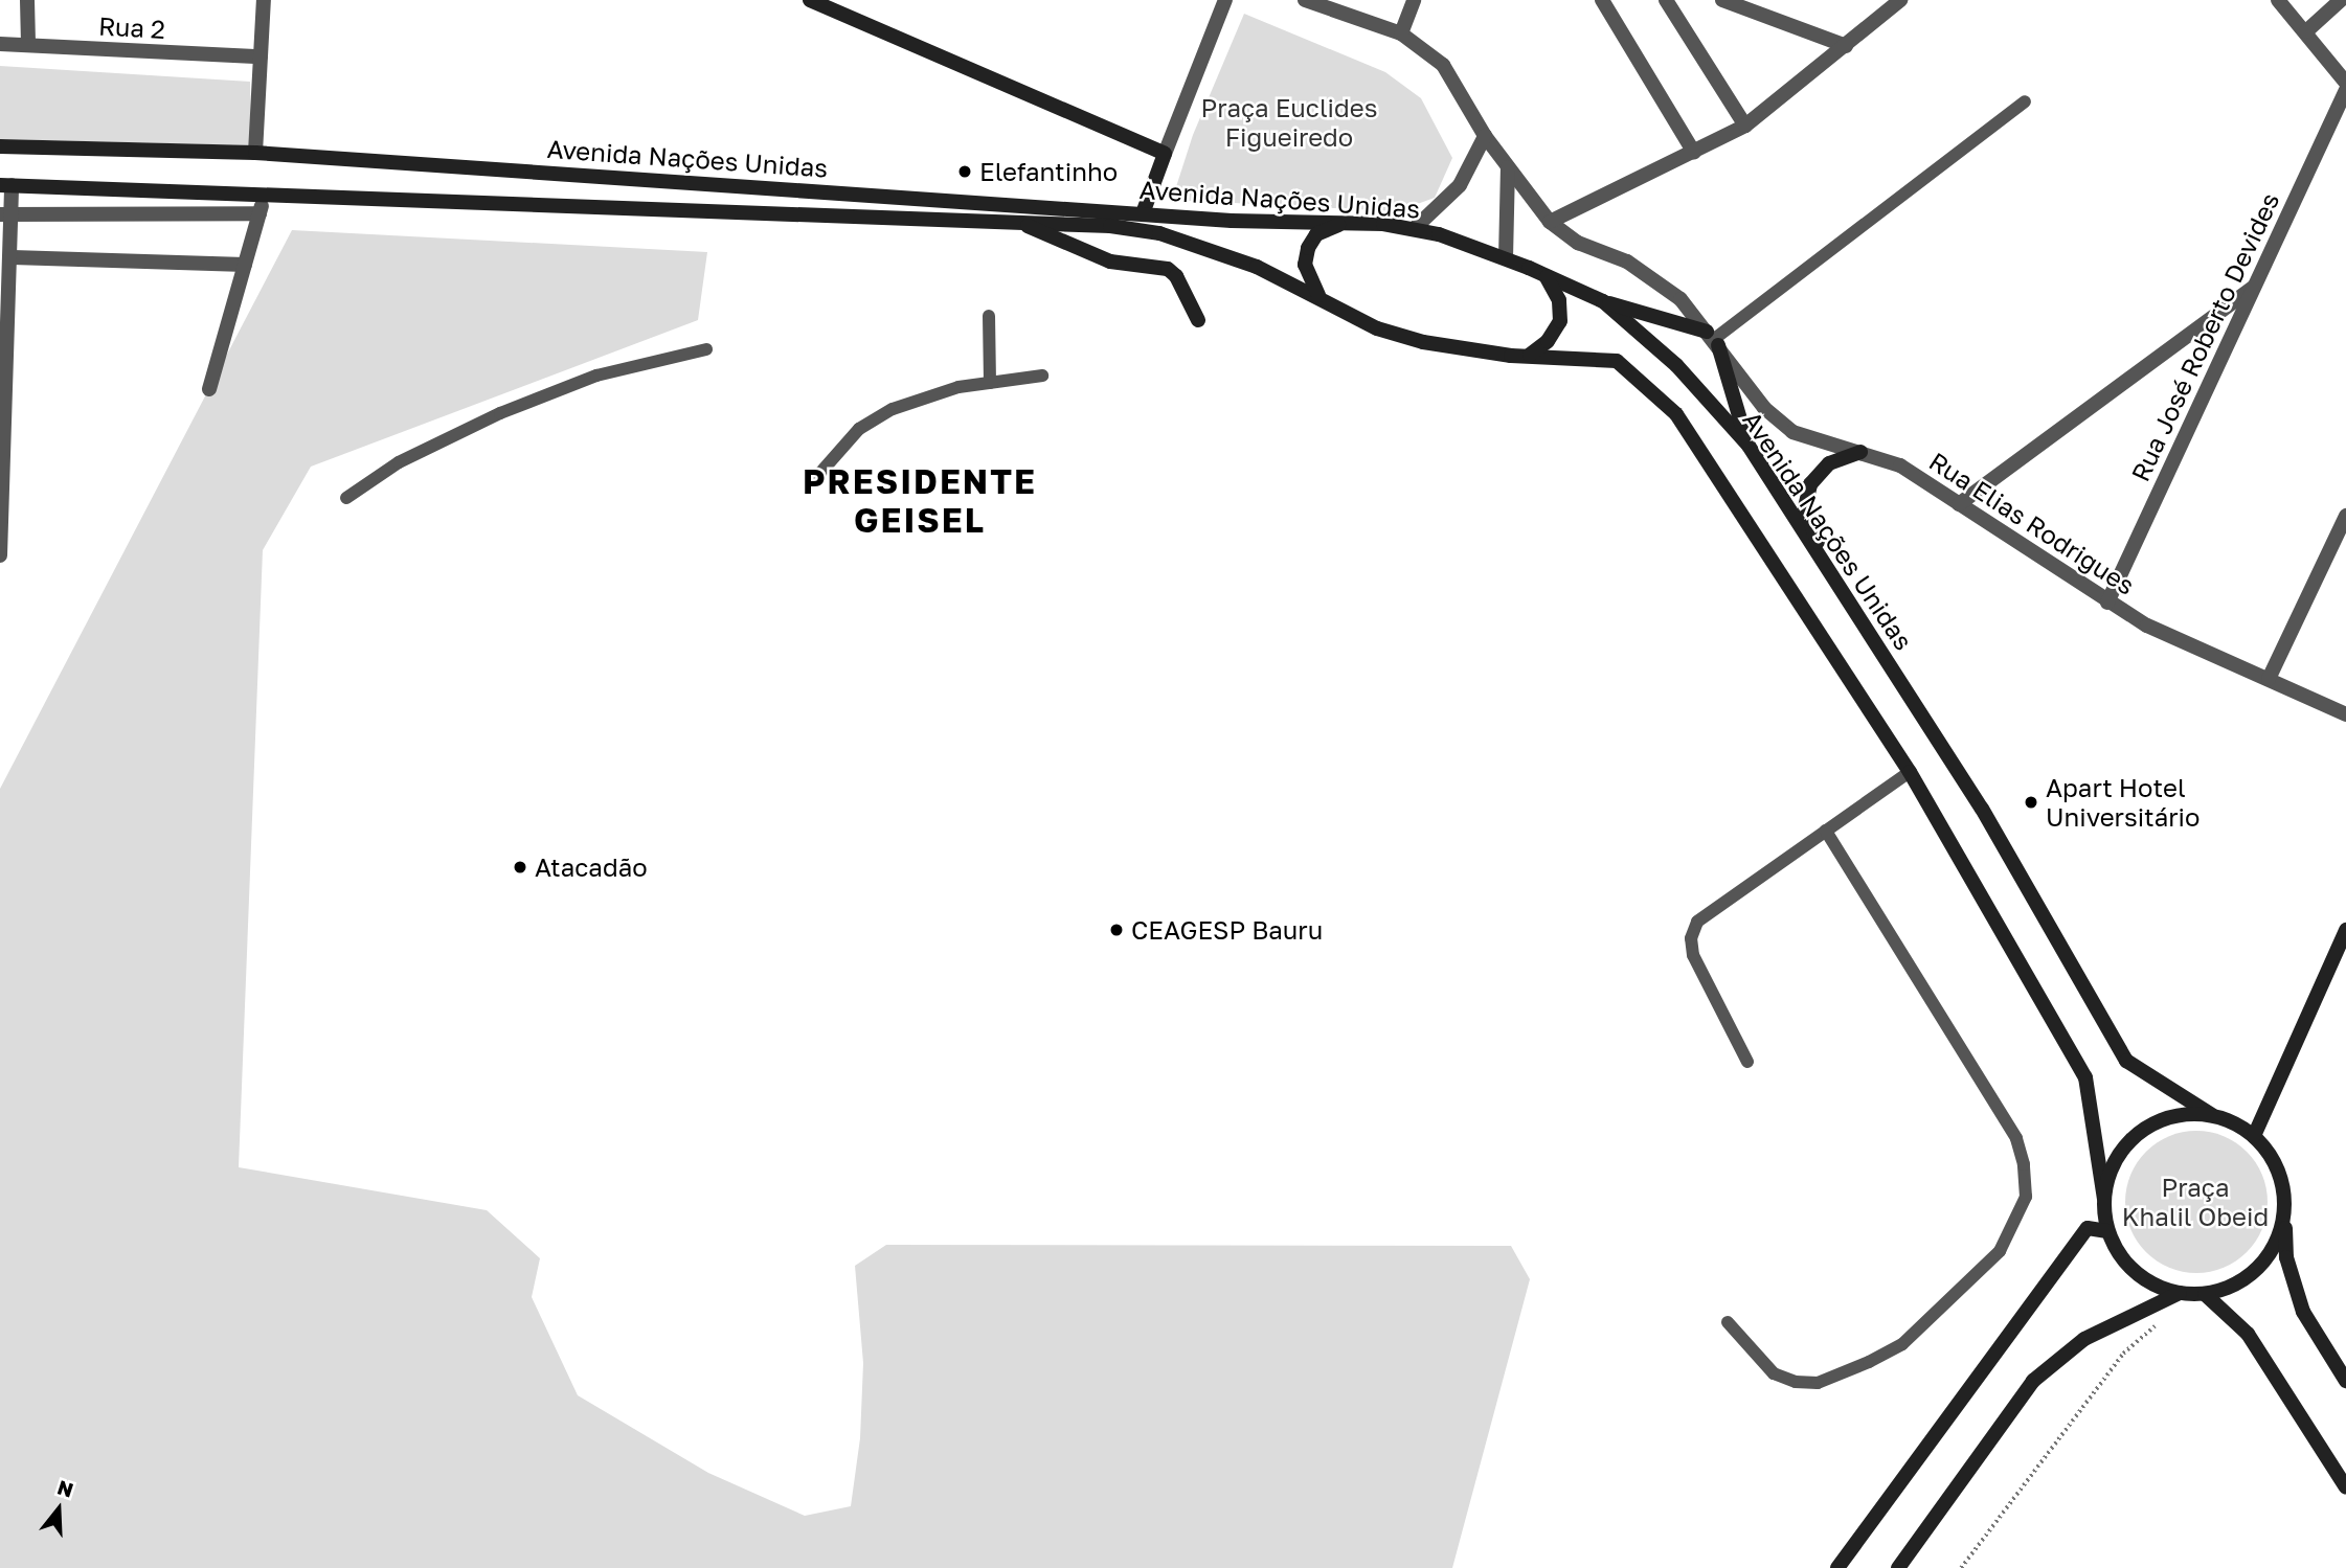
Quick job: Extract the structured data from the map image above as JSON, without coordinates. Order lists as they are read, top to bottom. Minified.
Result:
{"streets":{"main road":["Avenida Nações Unidas"],"street":["Rua 2","Rua José Roberto Devides","Rua Elias Rodrigues"]},"crossings":[["Rua José Roberto Devides","Rua Elias Rodrigues"]],"districts":["PRESIDENTE GEISEL"],"parks":["Praça Euclides Figueiredo","Praça Khalil Obeid"],"places":["Elefantinho","Apart Hotel Universitário","Atacadão","CEAGESP Bauru"],"north":"top"}
